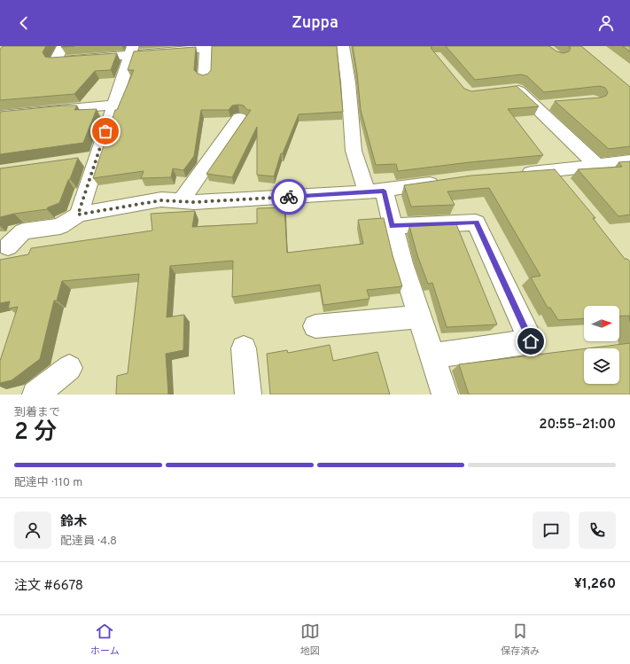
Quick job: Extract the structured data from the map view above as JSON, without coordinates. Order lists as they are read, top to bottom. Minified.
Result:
{"north":"right","page":{"header":"Zuppa","heading":["2 分","到着まで","20:55–21:00"],"panel":["鈴木","配達員 · 4.8","注文 #6678","¥1,260"],"bar":"配達中 · 110 m","tabs":["ホーム","地図","保存済み"]}}
